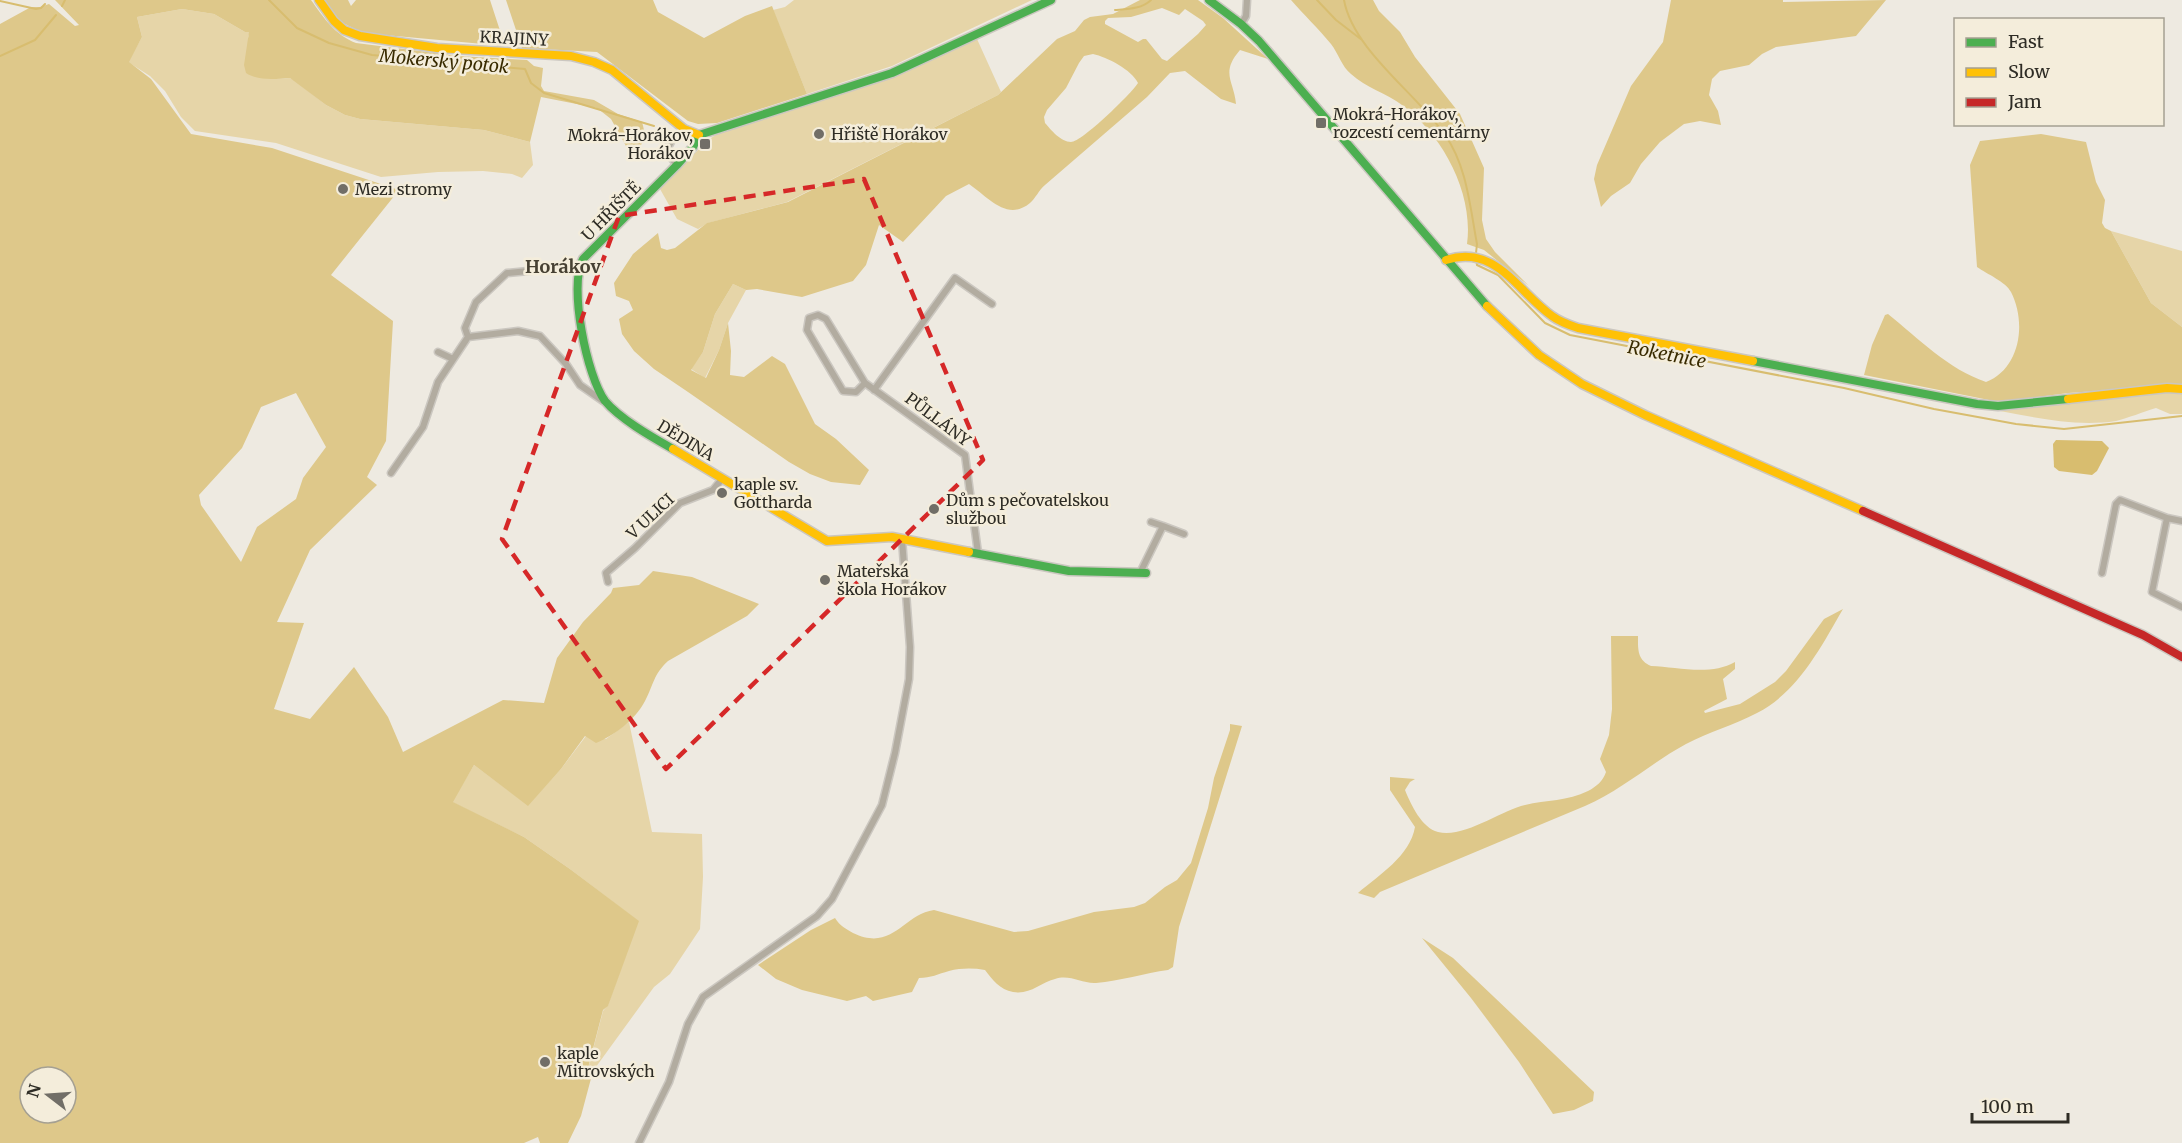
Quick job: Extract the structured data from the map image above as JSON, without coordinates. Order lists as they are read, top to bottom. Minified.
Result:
{"streets":{"street":["KRAJINY","U HŘIŠTĚ","PŮLLÁNY","DĚDINA","V ULICI"]},"crossings":[["KRAJINY","U HŘIŠTĚ"],["U HŘIŠTĚ","DĚDINA"],["DĚDINA","V ULICI"]],"districts":["Horákov"],"water":["Mokerský potok","Roketnice"],"places":{"transit":["Mokrá-Horákov, rozcestí cementárny","Mokrá-Horákov, Horákov"],"other":["Hřiště Horákov","Mezi stromy","kaple sv. Gottharda","Dům s pečovatelskou službou","Mateřská škola Horákov","kaple Mitrovských"]},"legend":["Fast","Slow","Jam"],"scale_bar":"100 m","north":"left"}
